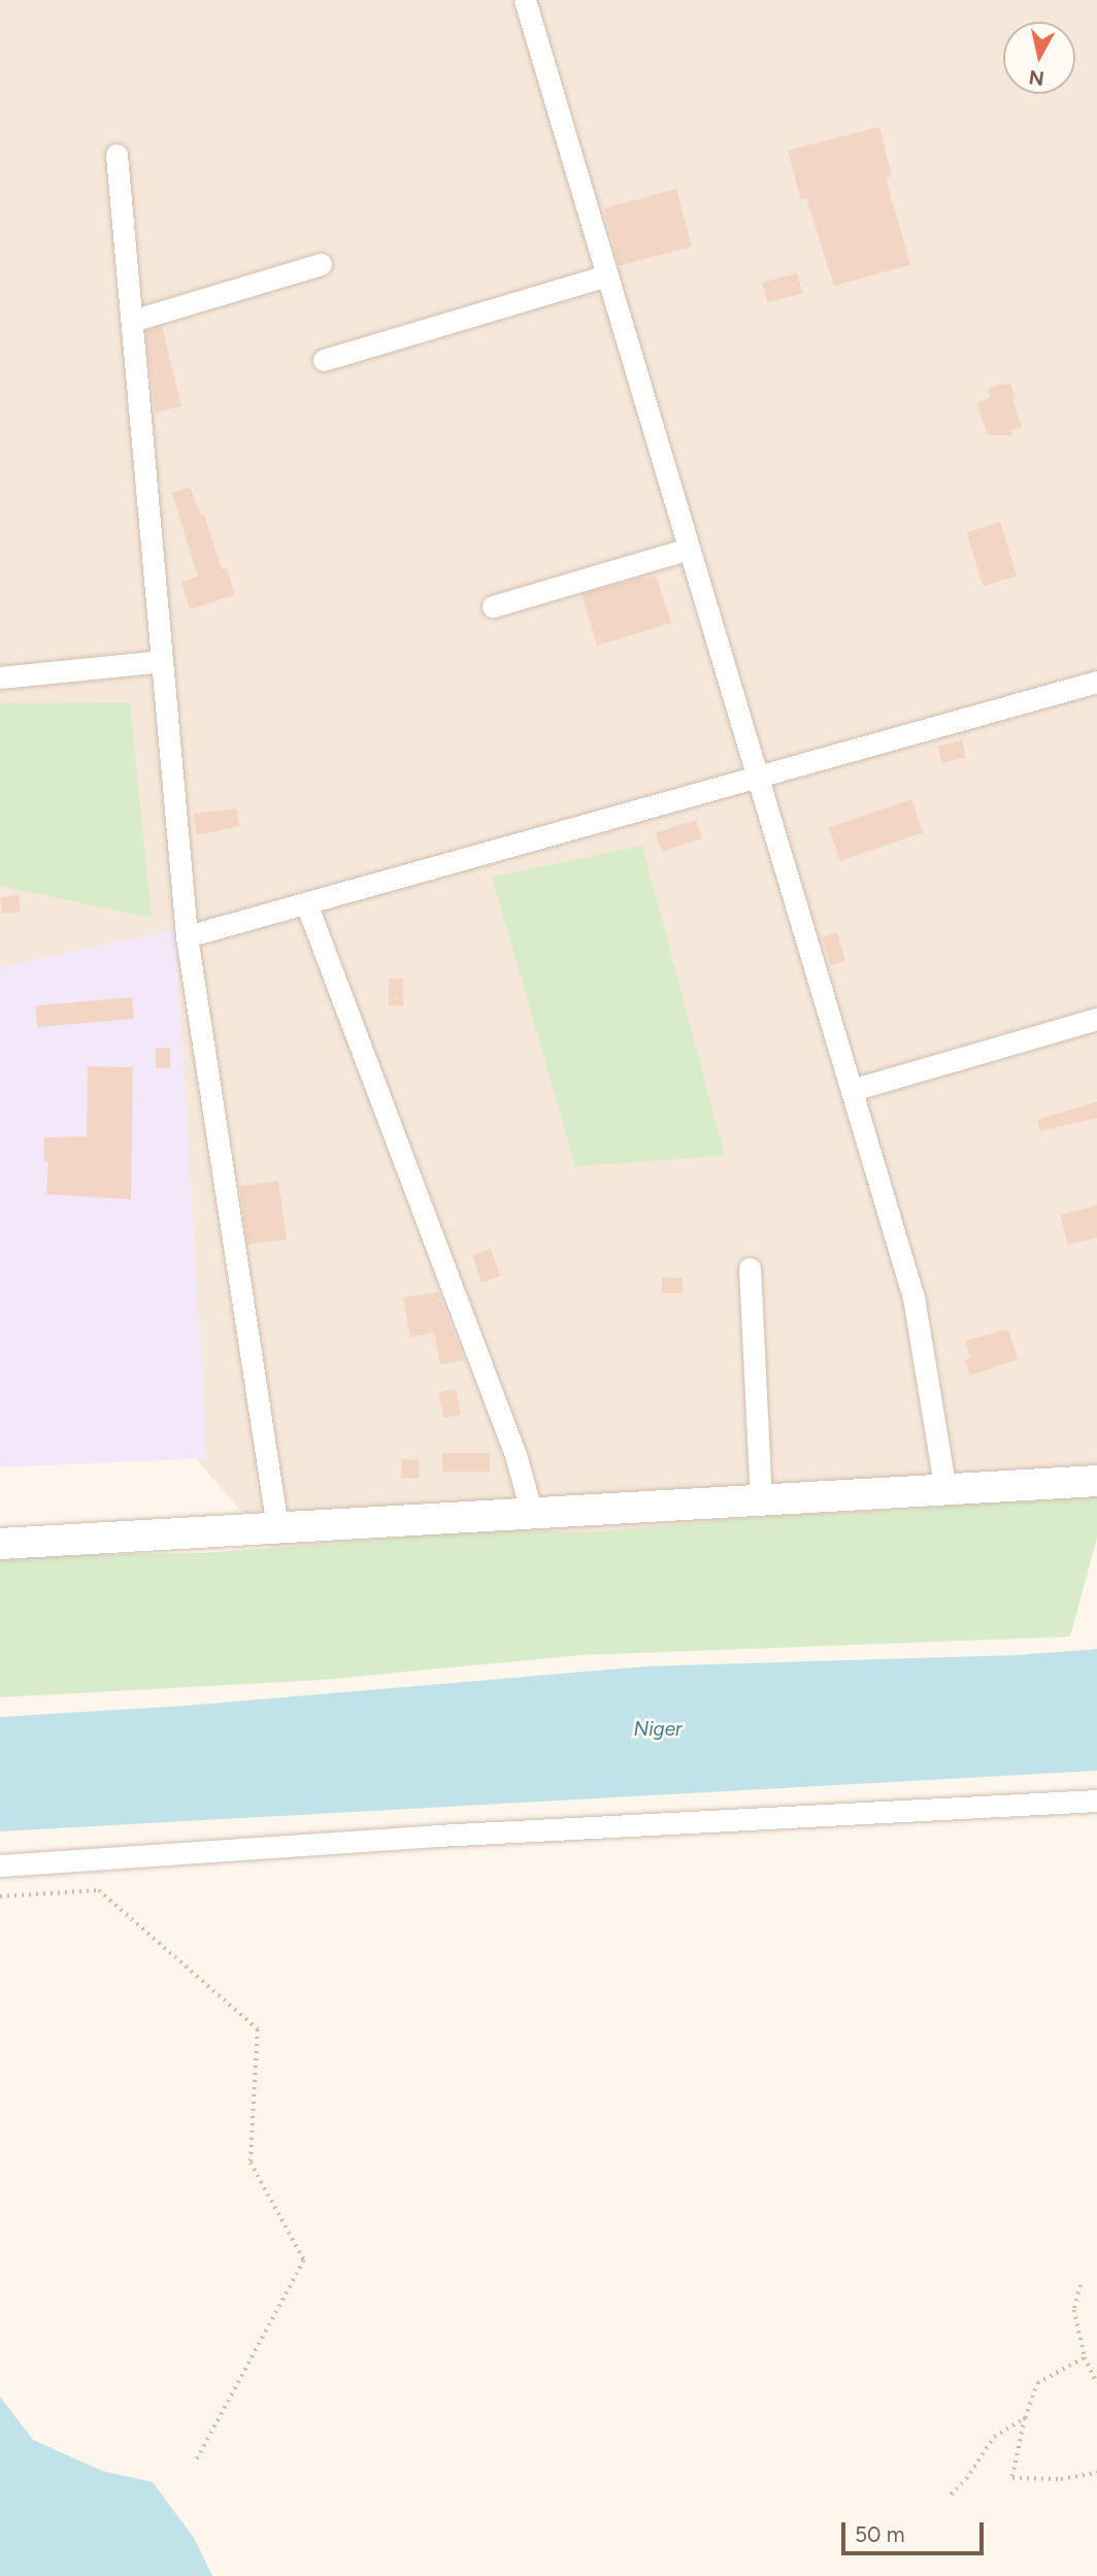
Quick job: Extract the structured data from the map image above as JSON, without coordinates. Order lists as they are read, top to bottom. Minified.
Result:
{"water":["Niger"],"scale_bar":"50 m","north":"bottom"}
